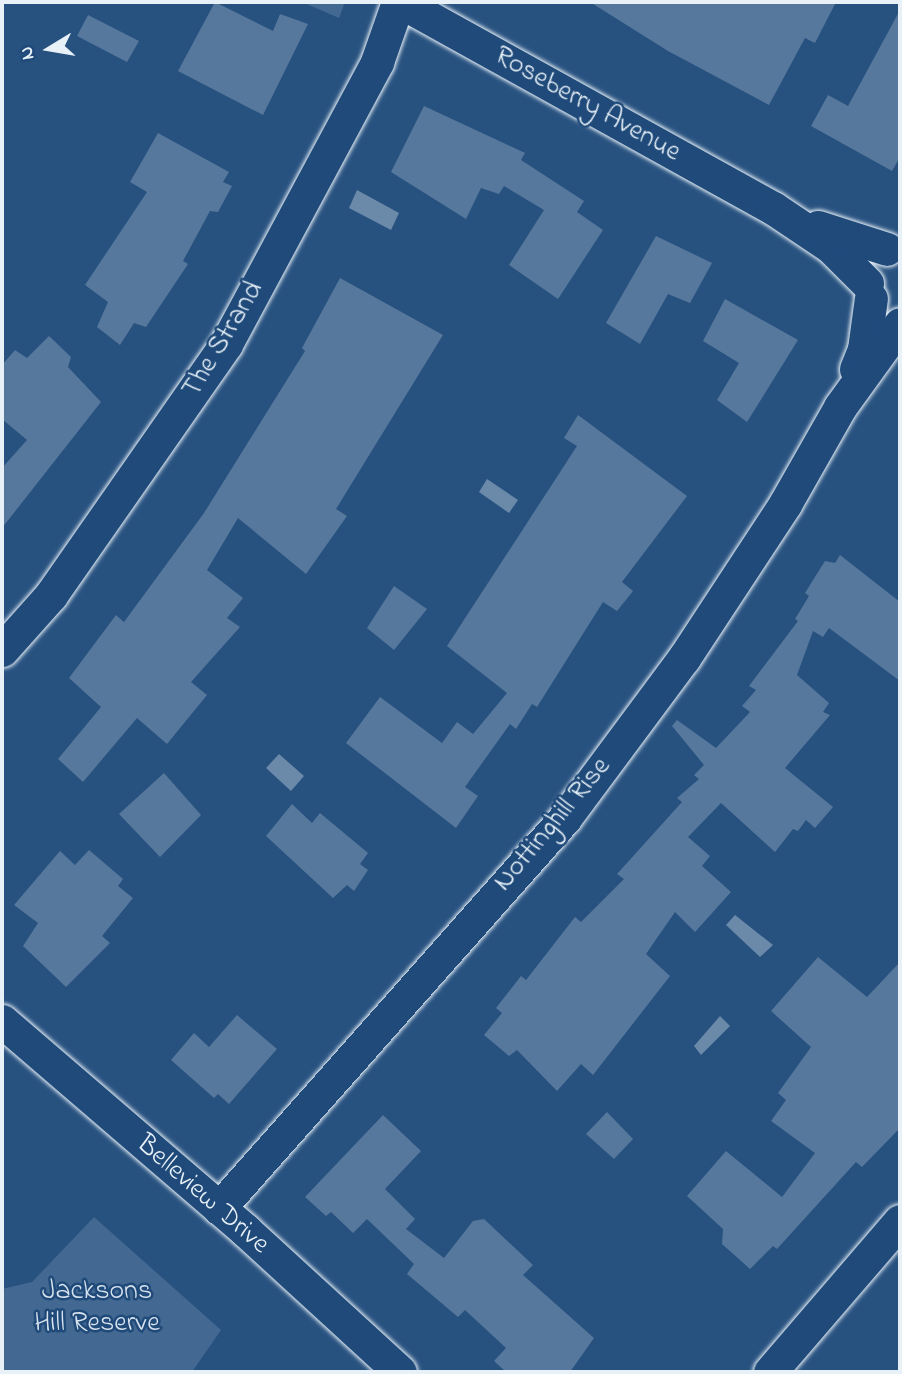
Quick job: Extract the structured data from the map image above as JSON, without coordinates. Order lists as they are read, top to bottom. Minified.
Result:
{"streets":{"street":["Roseberry Avenue","The Strand","Nottinghill Rise","Belleview Drive"]},"crossings":[["Roseberry Avenue","The Strand"],["Roseberry Avenue","Nottinghill Rise"],["Nottinghill Rise","Belleview Drive"]],"parks":["Jacksons Hill Reserve"],"north":"left"}
